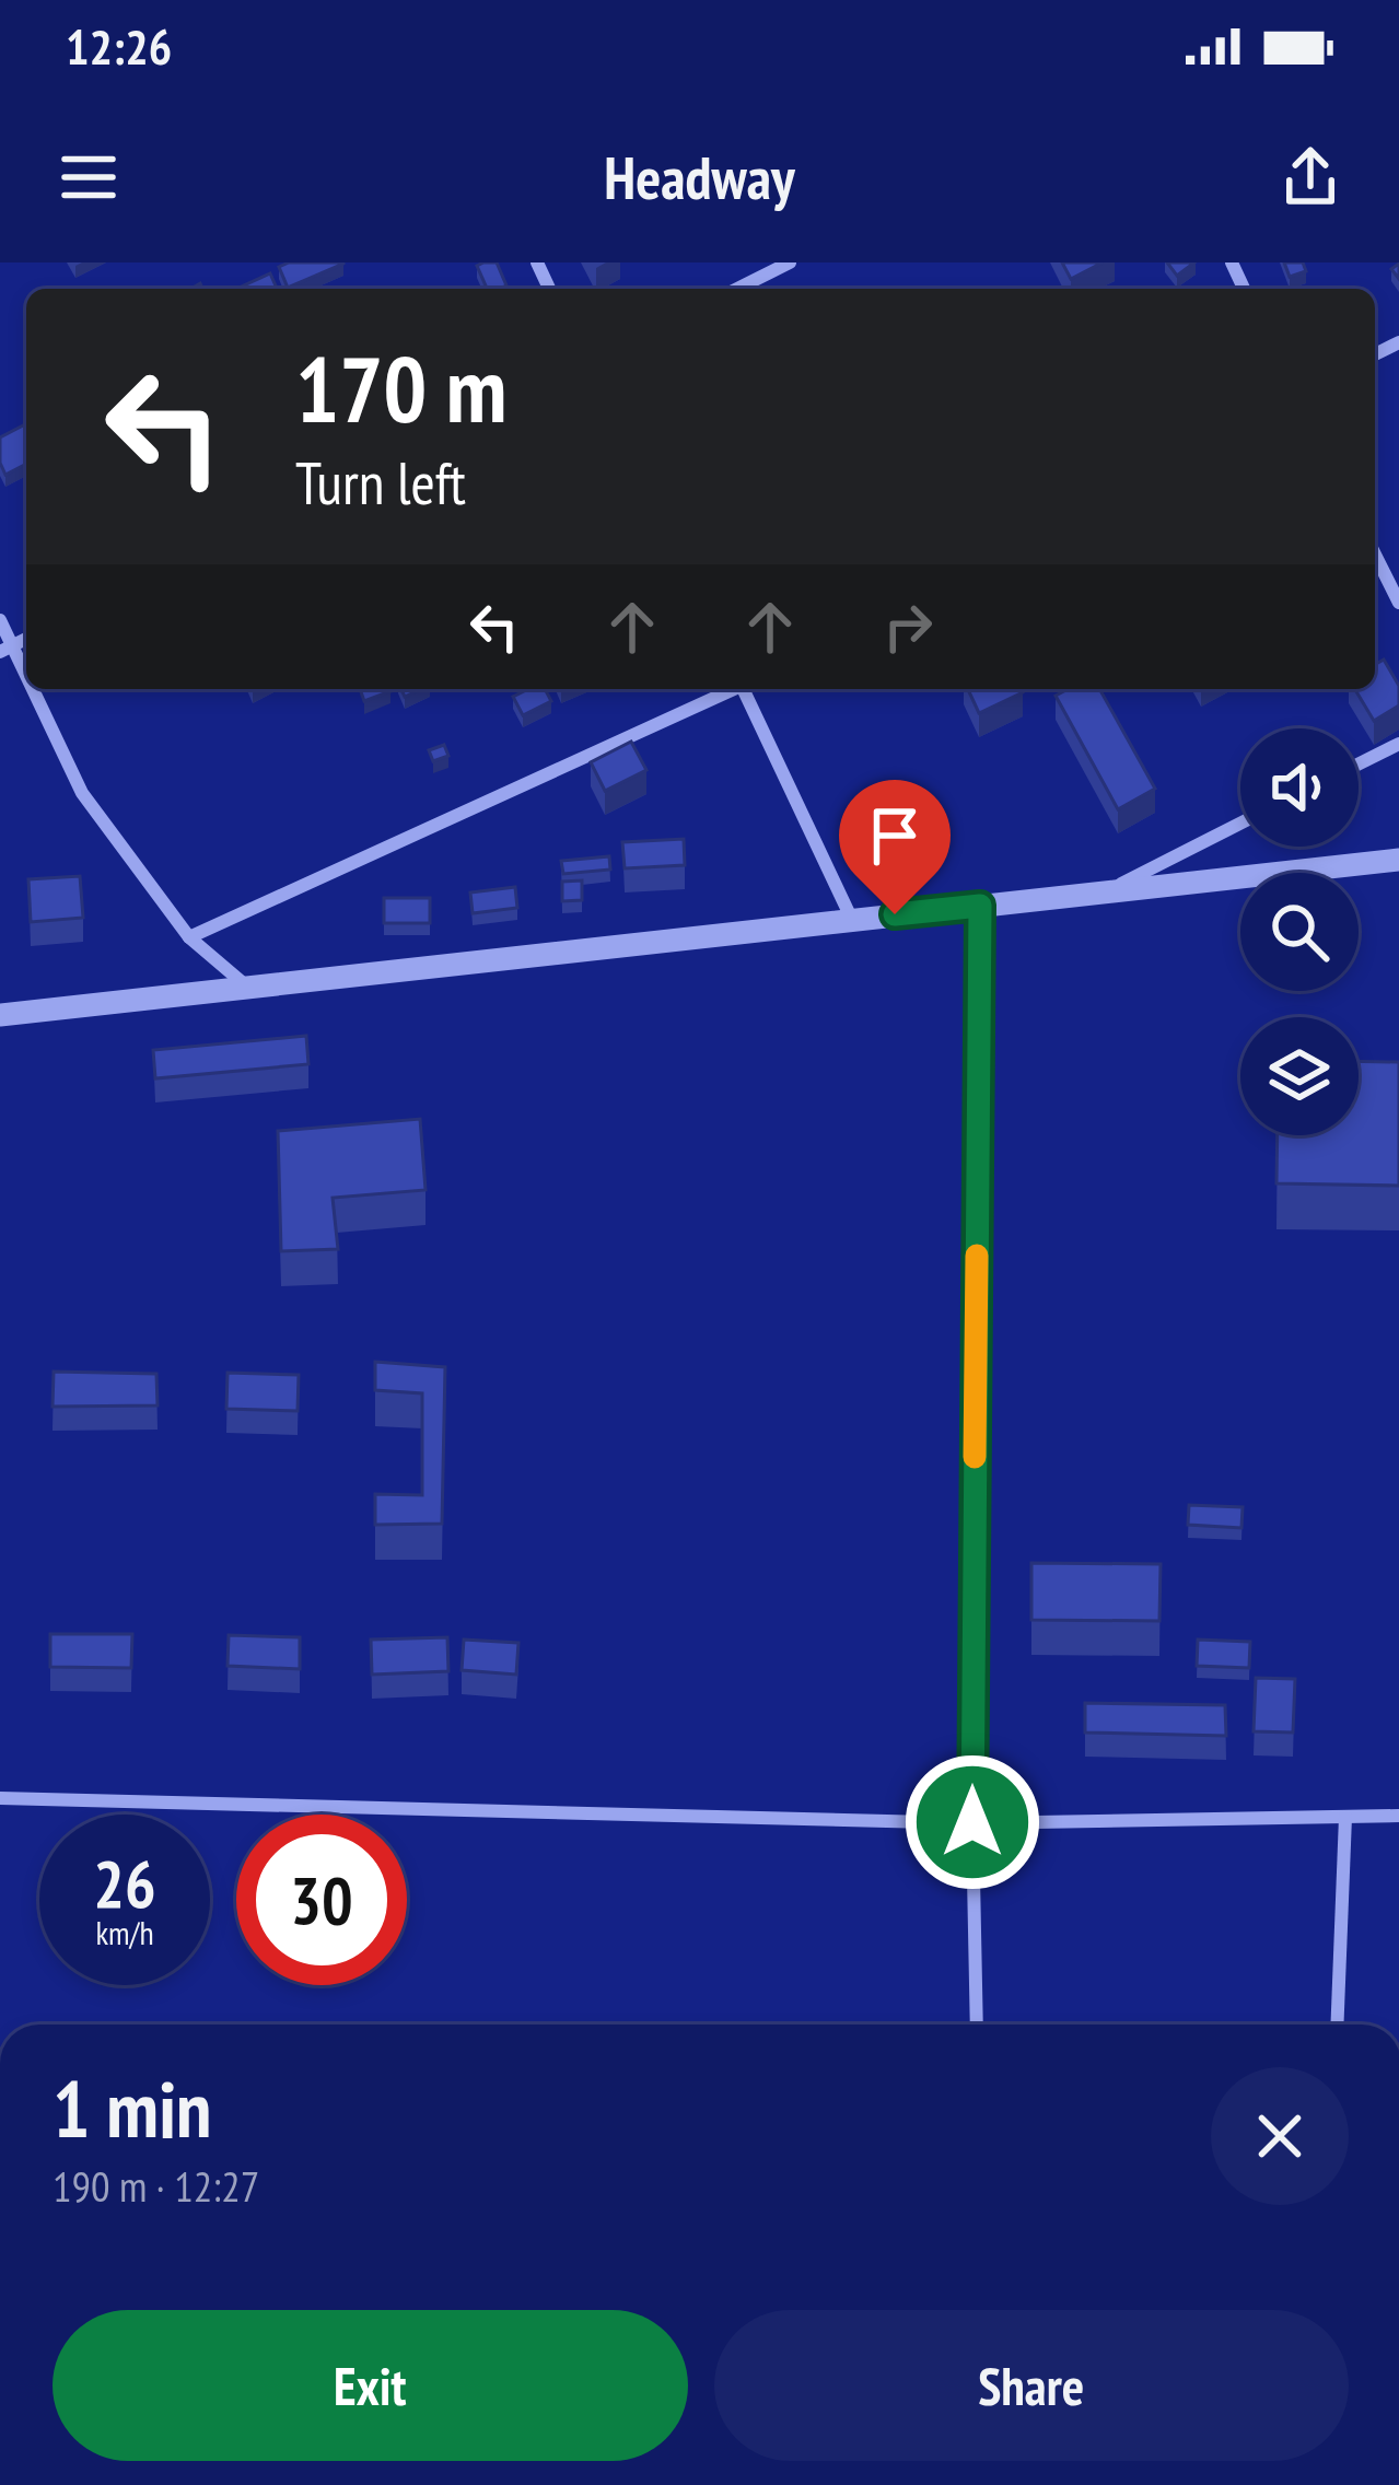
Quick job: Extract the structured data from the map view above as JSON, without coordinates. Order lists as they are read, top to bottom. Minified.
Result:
{"page":{"status":"12:26","header":"Headway","turn":["170 m","Turn left"],"speed":"26 km/h","limit":"30","heading":["1 min","190 m · 12:27"],"buttons":["Exit","Share"]}}
